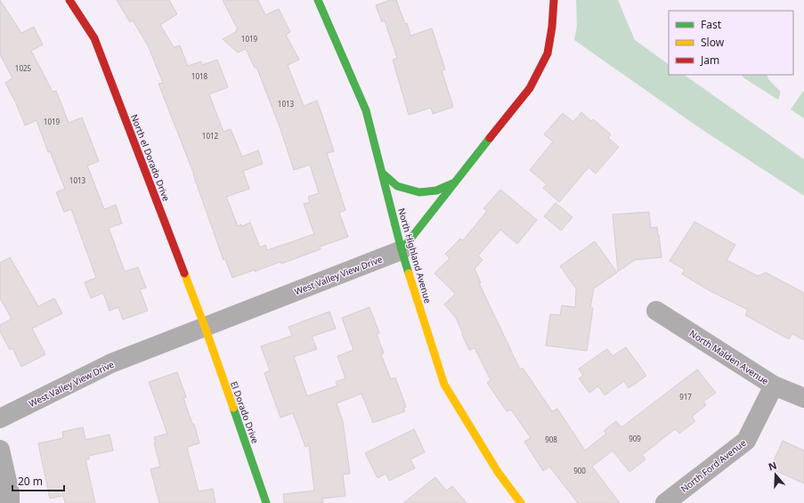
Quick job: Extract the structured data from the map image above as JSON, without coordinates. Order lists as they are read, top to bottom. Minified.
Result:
{"streets":{"street":["North el Dorado Drive","North Highland Avenue","West Valley View Drive","North Malden Avenue","El Dorado Drive","North Ford Avenue"]},"crossings":[["North el Dorado Drive","West Valley View Drive"],["North el Dorado Drive","El Dorado Drive"],["North Highland Avenue","West Valley View Drive"],["West Valley View Drive","El Dorado Drive"],["North Malden Avenue","North Ford Avenue"]],"house_numbers":["1019","1025","1018","1013","1019","1012","1013","917","909","908","900"],"legend":["Fast","Slow","Jam"],"scale_bar":"20 m","north":"top"}
